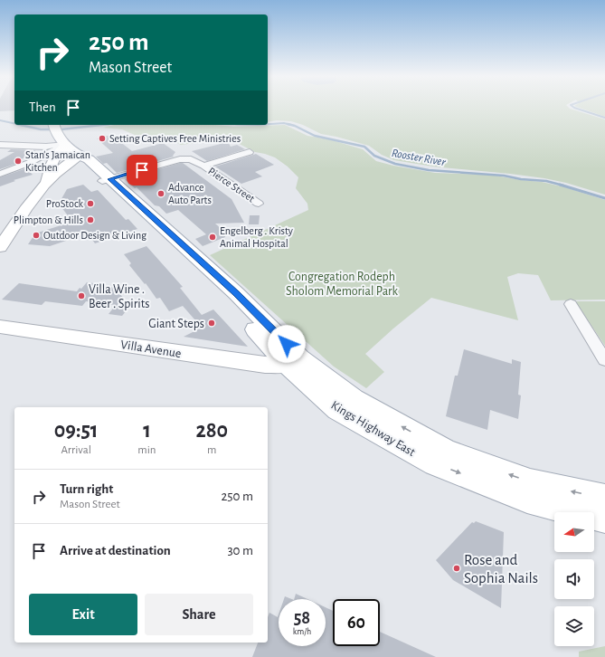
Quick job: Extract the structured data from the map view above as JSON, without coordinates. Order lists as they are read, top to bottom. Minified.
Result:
{"streets":{"main road":["Villa Avenue","Kings Highway East"],"street":["Pierce Street"]},"crossings":[["Pierce Street","Kings Highway East"],["Villa Avenue","Kings Highway East"]],"water":["Rooster River"],"parks":["Congregation Rodeph Sholom Memorial Park"],"places":["Setting Captives Free Ministries","Stan's Jamaican Kitchen","Advance Auto Parts","ProStock","Plimpton & Hills","Outdoor Design & Living","Engelberg . Kristy Animal Hospital","Villa Wine . Beer . Spirits","Giant Steps","Rose and Sophia Nails"],"north":"left","page":{"turn":["250 m","Mason Street"],"then":"Then","eta":["09:51","Arrival","1","min","280","m"],"list":[{"name":"Turn right","note":"Mason Street","value":"250 m"},{"name":"Arrive at destination","value":"30 m"}],"buttons":["Exit","Share"],"speed":"58 km/h","limit":"60"}}
